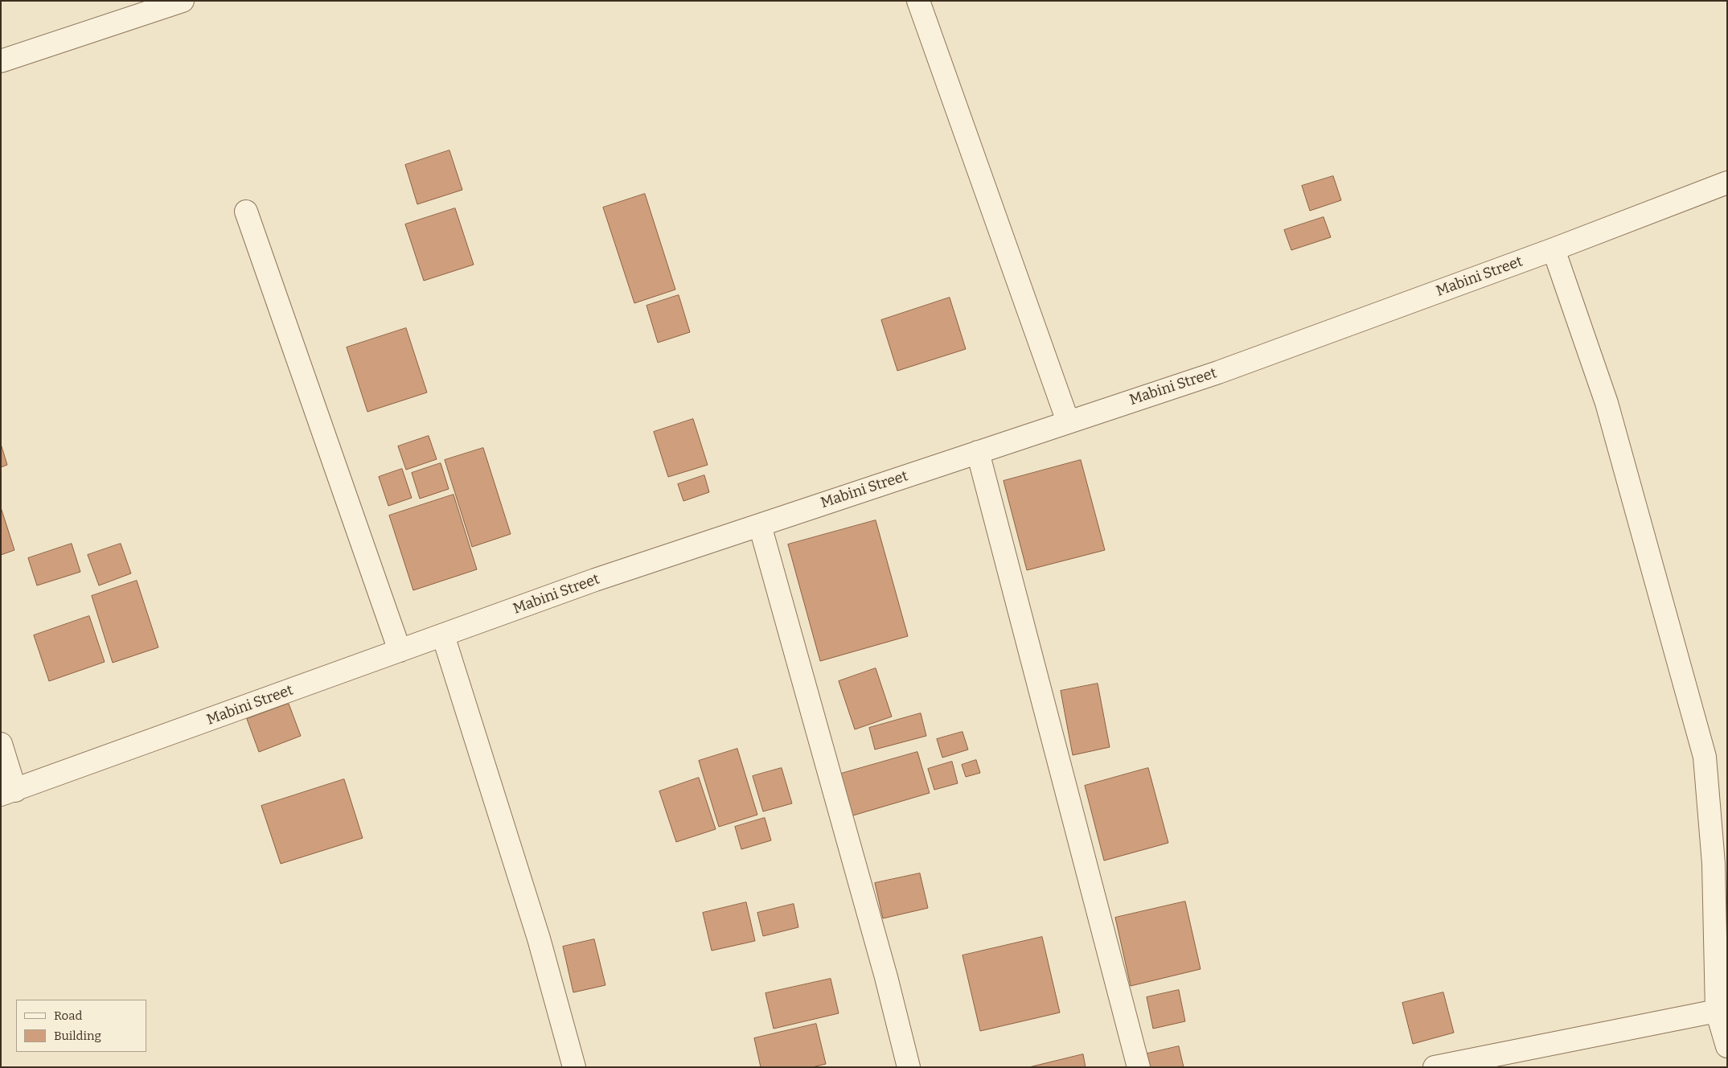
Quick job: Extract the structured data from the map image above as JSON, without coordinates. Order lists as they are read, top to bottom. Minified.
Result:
{"streets":{"street":["Mabini Street"]},"legend":["Road","Building"]}
